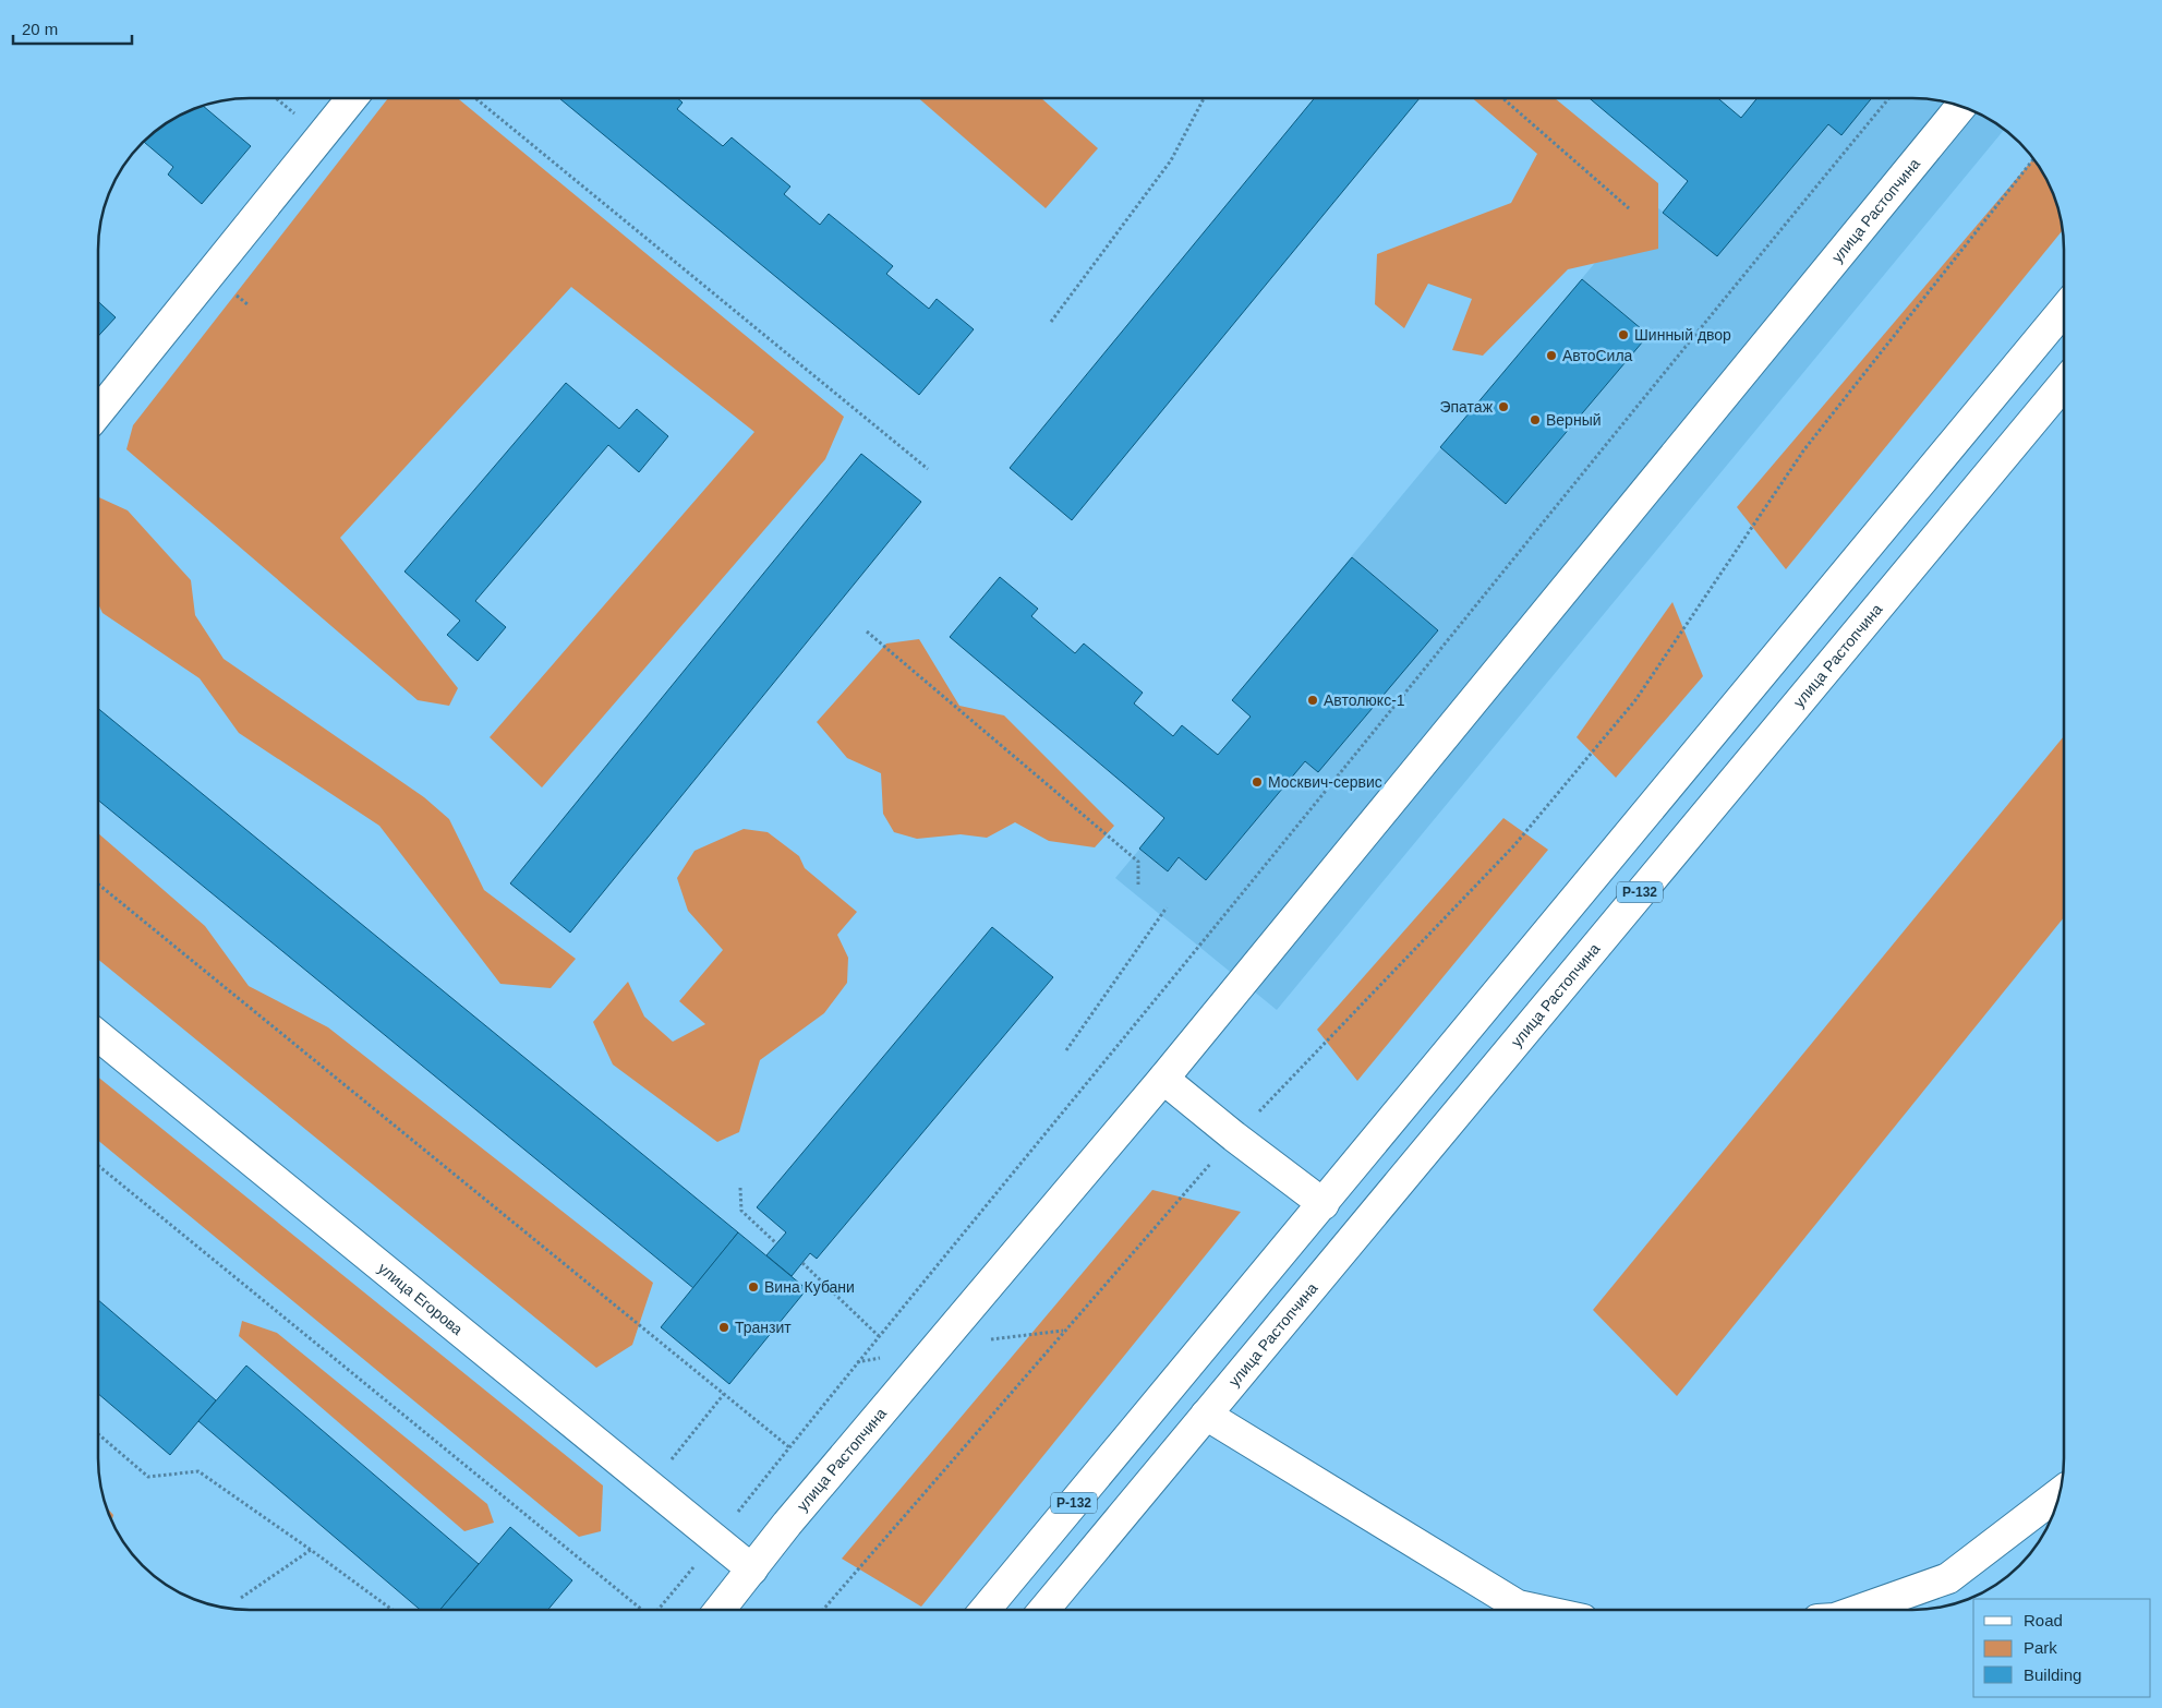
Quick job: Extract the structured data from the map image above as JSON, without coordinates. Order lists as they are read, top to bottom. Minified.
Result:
{"streets":{"main road":["улица Растопчина","Р-132","улица Егорова"]},"crossings":[["улица Растопчина","улица Егорова"]],"places":["Шинный двор","АвтоСила","Эпатаж","Верный","Автолюкс-1","Москвич-сервис","Вина Кубани","Транзит"],"legend":["Road","Park","Building"],"scale_bar":"20 m"}
